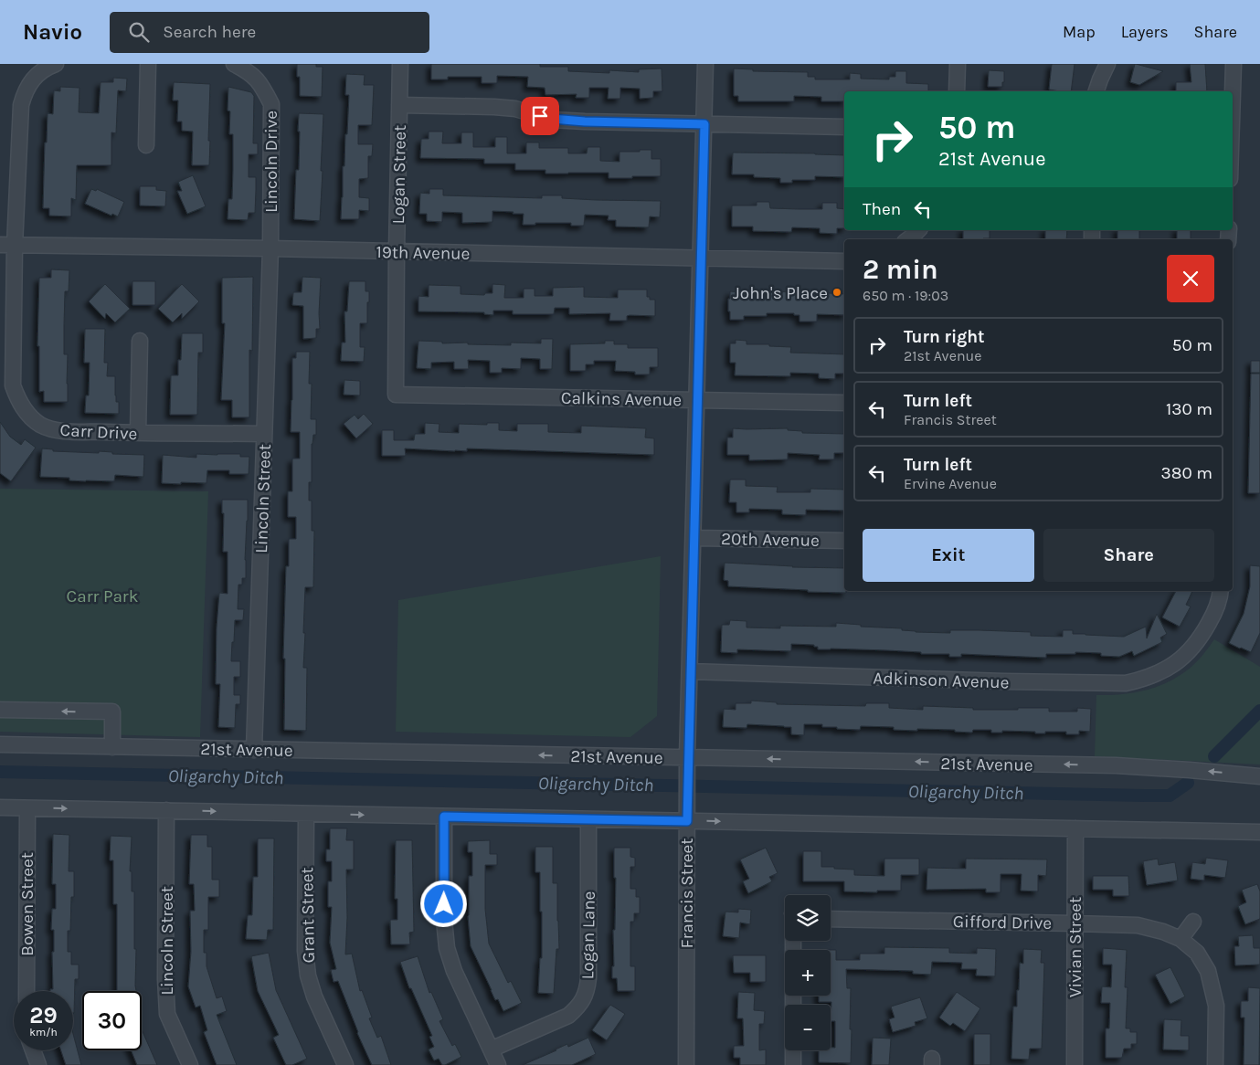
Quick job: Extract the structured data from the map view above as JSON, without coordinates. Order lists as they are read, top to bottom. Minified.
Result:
{"streets":{"street":["Lincoln Drive","Logan Street","19th Avenue","Calkins Avenue","Carr Drive","Lincoln Street","20th Avenue","Adkinson Avenue","21st Avenue","Francis Street","Bowen Street","Grant Street","Gifford Drive","Logan Lane","Vivian Street"]},"crossings":[["Lincoln Drive","19th Avenue"],["Lincoln Drive","Lincoln Street"],["Logan Street","19th Avenue"],["Logan Street","Calkins Avenue"],["19th Avenue","Carr Drive"],["19th Avenue","Lincoln Street"],["19th Avenue","Francis Street"],["Calkins Avenue","Francis Street"],["Carr Drive","Lincoln Street"],["Lincoln Street","21st Avenue"],["20th Avenue","Francis Street"],["Adkinson Avenue","Francis Street"],["21st Avenue","Francis Street"],["Gifford Drive","Vivian Street"]],"water":["Oligarchy Ditch"],"parks":["Carr Park"],"places":["John's Place"],"page":{"header":"Navio","search":"Search here","nav":["Map","Layers","Share"],"turn":["50 m","21st Avenue"],"then":"Then","heading":["2 min","650 m · 19:03"],"list":[{"name":"Turn right","note":"21st Avenue","value":"50 m"},{"name":"Turn left","note":"Francis Street","value":"130 m"},{"name":"Turn left","note":"Ervine Avenue","value":"380 m"}],"buttons":["Exit","Share"],"map_buttons":["+","−"],"speed":"29 km/h","limit":"30"}}
